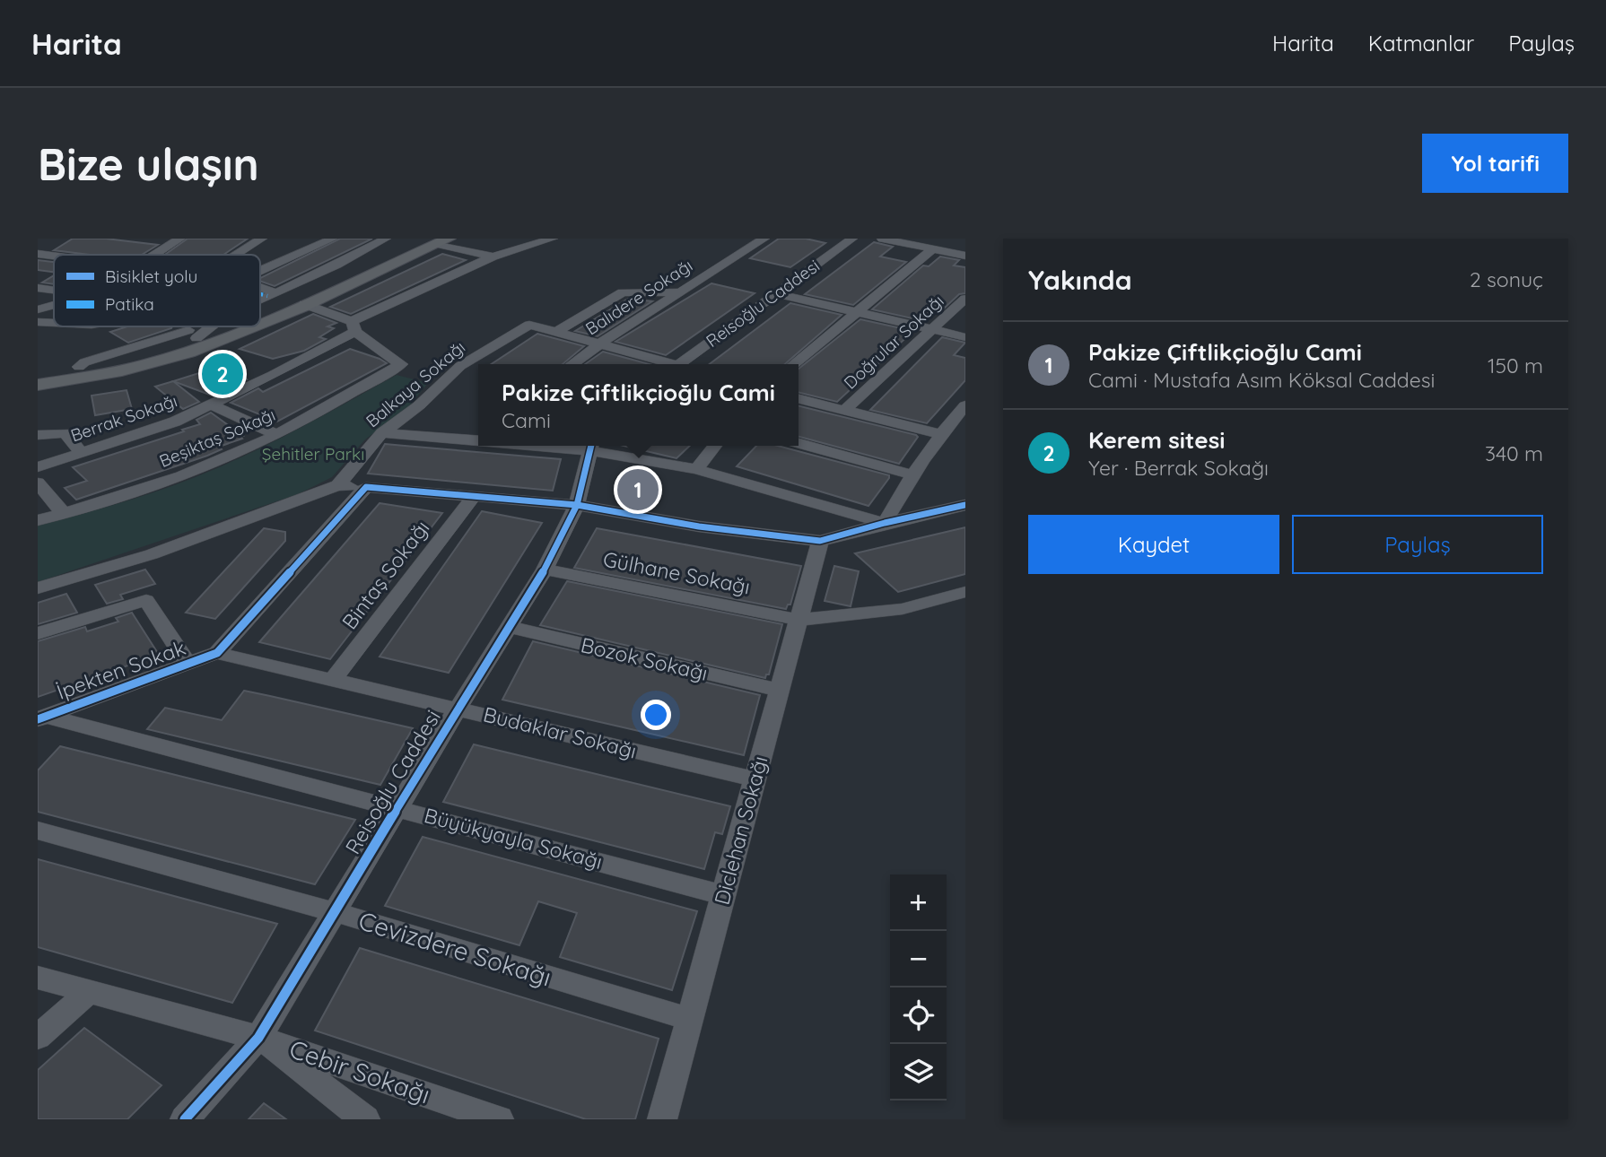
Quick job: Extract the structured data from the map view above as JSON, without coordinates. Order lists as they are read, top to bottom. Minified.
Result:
{"streets":{"street":["Balıdere Sokağı","Reisoğlu Caddesi","Doğrular Sokağı","Balkaya Sokağı","Berrak Sokağı","Beşiktaş Sokağı","Gülhane Sokağı","Bintaş Sokağı","Bozok Sokağı","İpekten Sokak","Budaklar Sokağı","Diclehan Sokağı","Büyükyayla Sokağı","Cevizdere Sokağı","Cebir Sokağı"]},"crossings":[["Reisoğlu Caddesi","Gülhane Sokağı"],["Reisoğlu Caddesi","Bozok Sokağı"],["Reisoğlu Caddesi","Budaklar Sokağı"],["Reisoğlu Caddesi","Büyükyayla Sokağı"],["Reisoğlu Caddesi","Cevizdere Sokağı"],["Reisoğlu Caddesi","Cebir Sokağı"],["Gülhane Sokağı","Diclehan Sokağı"],["Bintaş Sokağı","Budaklar Sokağı"],["Bozok Sokağı","Diclehan Sokağı"],["İpekten Sokak","Budaklar Sokağı"],["İpekten Sokak","Büyükyayla Sokağı"],["Budaklar Sokağı","Diclehan Sokağı"],["Diclehan Sokağı","Büyükyayla Sokağı"],["Diclehan Sokağı","Cevizdere Sokağı"]],"parks":["Şehitler Parkı"],"legend":["Bisiklet yolu","Patika"],"page":{"header":"Harita","nav":["Harita","Katmanlar","Paylaş"],"buttons":["Yol tarifi",["Kaydet","Paylaş"]],"title":"Bize ulaşın","heading":["Yakında","2 sonuç"],"list":[{"mark":"1","name":"Pakize Çiftlikçioğlu Cami","note":"Cami · Mustafa Asım Köksal Caddesi","value":"150 m"},{"mark":"2","name":"Kerem sitesi","note":"Yer · Berrak Sokağı","value":"340 m"}],"pins":["2","1"],"popup":["Pakize Çiftlikçioğlu Cami","Cami"],"map_buttons":["+","−"]}}
